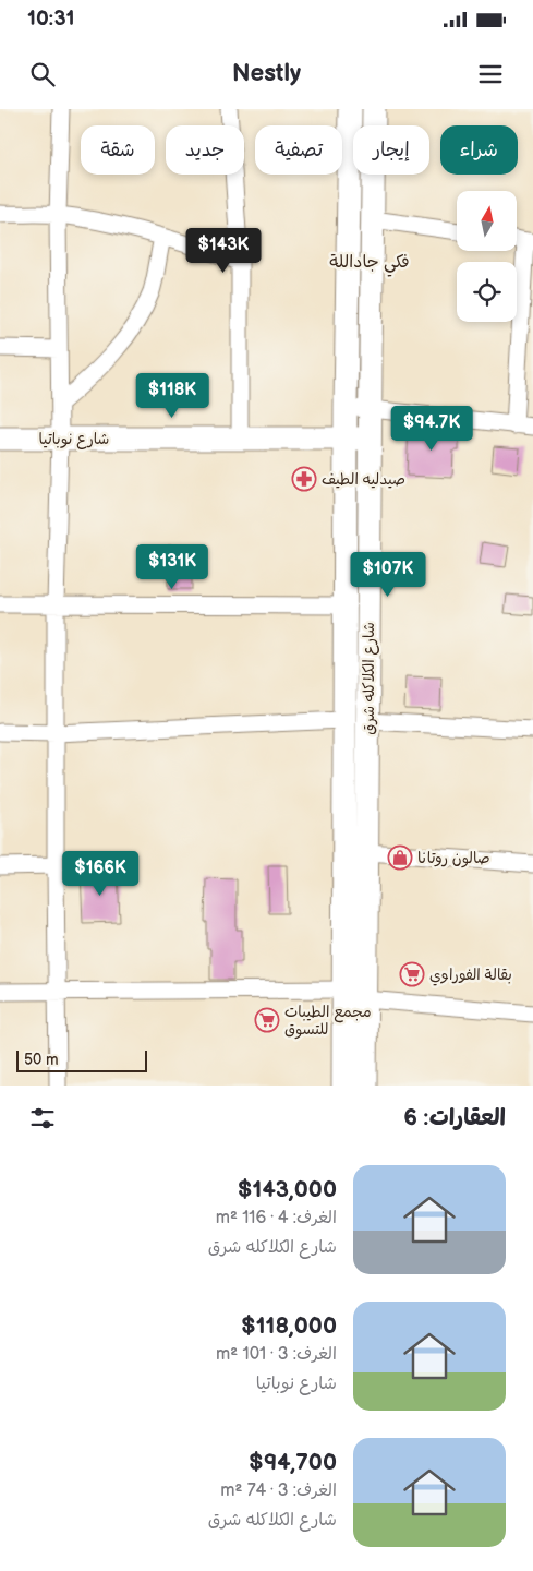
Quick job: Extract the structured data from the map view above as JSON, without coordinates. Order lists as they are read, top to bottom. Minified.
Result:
{"streets":{"street":["شارع نوباتيا","شارع الكلاكله شرق"]},"crossings":[["شارع نوباتيا","شارع الكلاكله شرق"]],"districts":["فكي جاداللة"],"places":{"pharmacy":["صيدليه الطيف"],"shop":["صالون روتانا"],"supermarket":["بقالة الفوراوي","مجمع الطيبات للتسوق"]},"scale_bar":"50 m","north":"top","page":{"status":"10:31","header":"Nestly","chip":["شراء","إيجار","تصفية","جديد","شقة"],"price":["$143K","$118K","$94.7K","$131K","$107K","$166K"],"scale":"50 m","heading":"العقارات: 6","list":[{"name":"$143,000","note":"الغرف: 4 · 116 m² · شارع الكلاكله شرق"},{"name":"$118,000","note":"الغرف: 3 · 101 m² · شارع نوباتيا"},{"name":"$94,700","note":"الغرف: 3 · 74 m² · شارع الكلاكله شرق"}]}}
